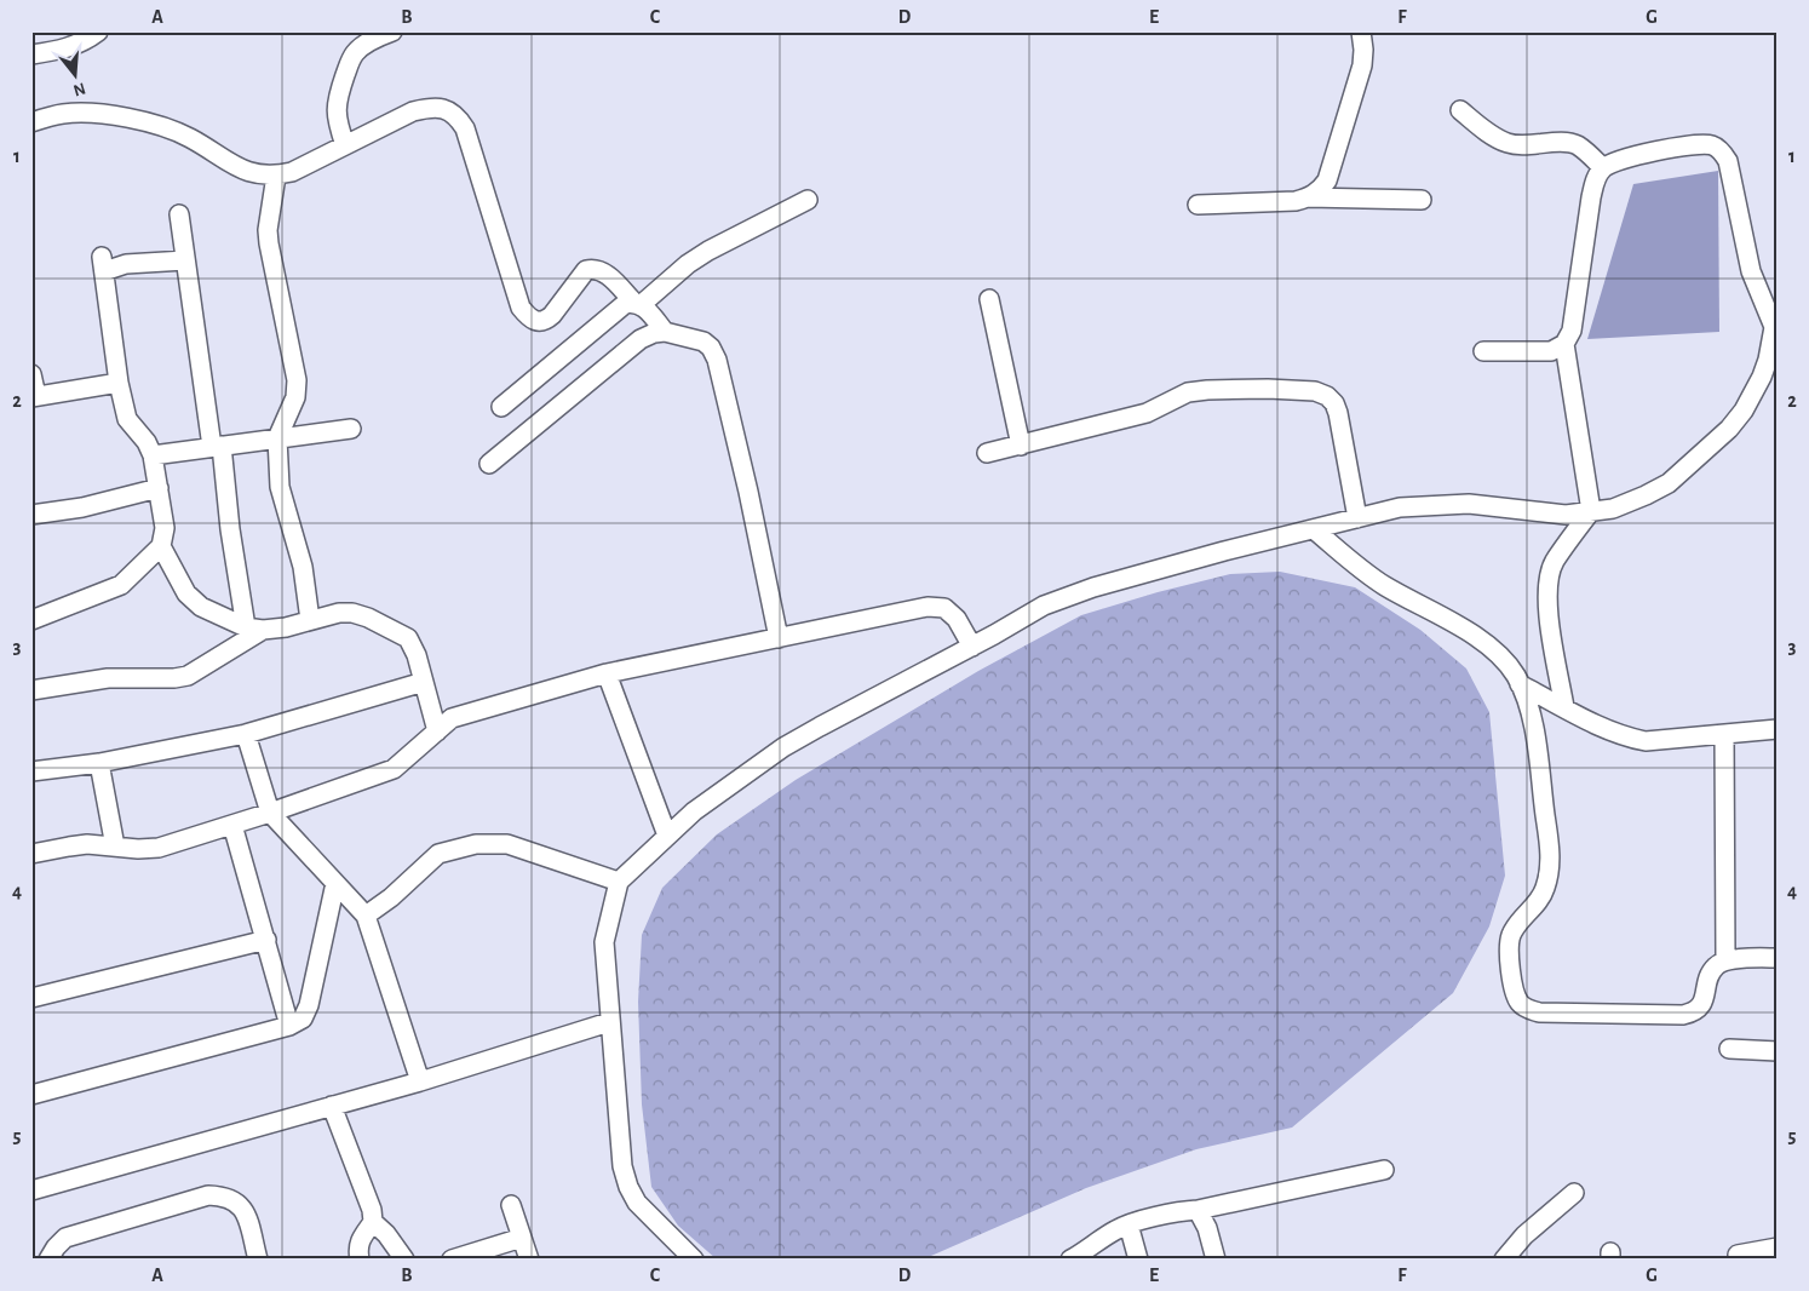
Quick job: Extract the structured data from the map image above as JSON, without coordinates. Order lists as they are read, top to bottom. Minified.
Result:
{"north":"bottom","grid":{"columns":["A","B","C","D","E","F","G"],"rows":["1","2","3","4","5"]}}
